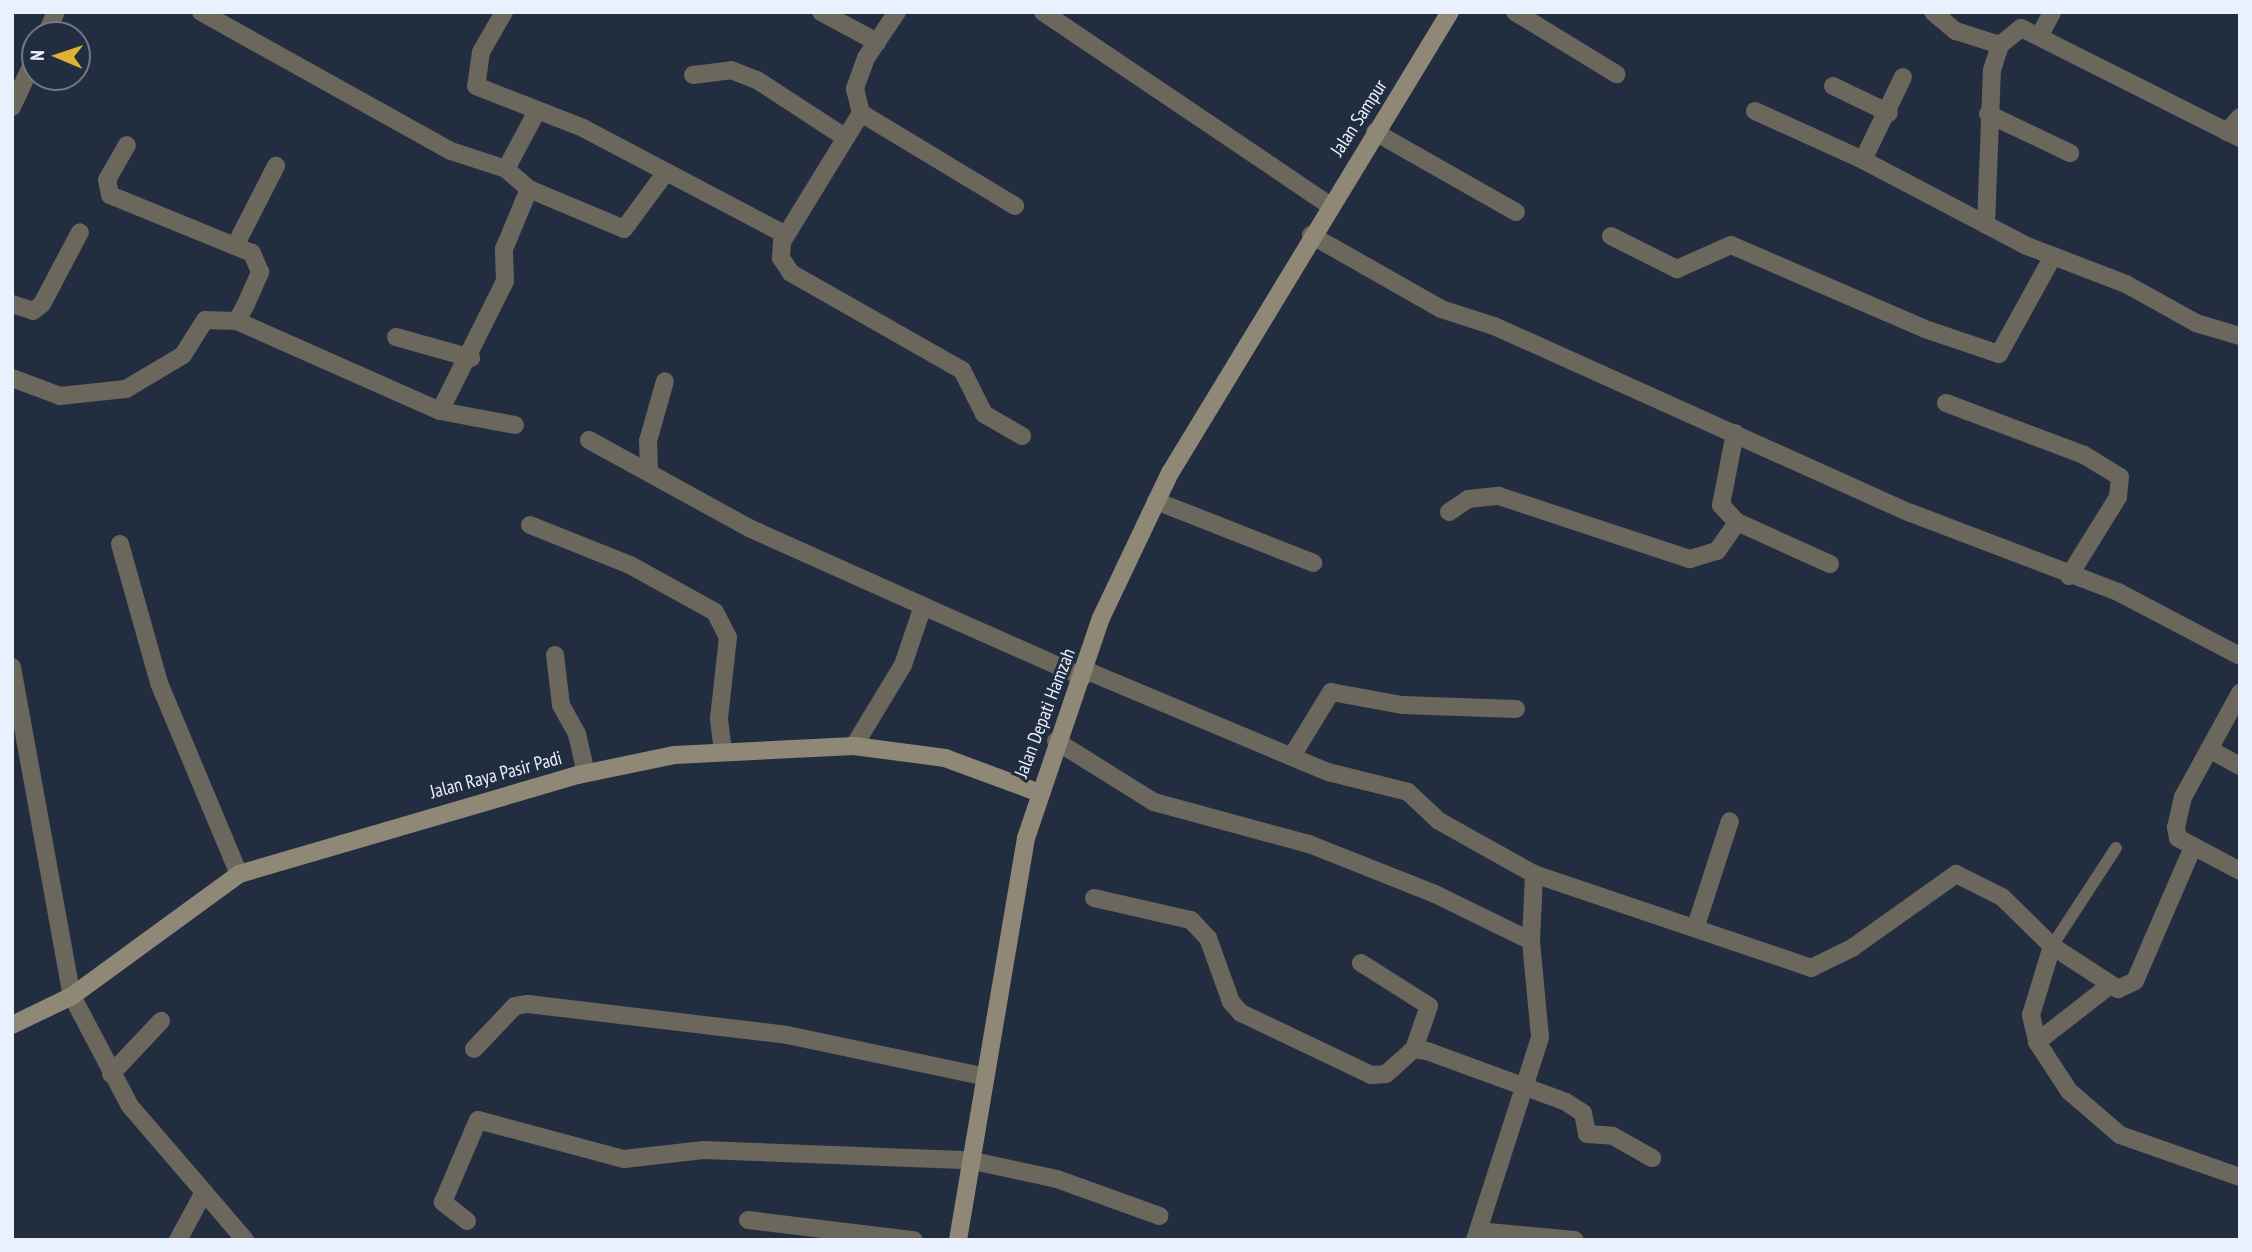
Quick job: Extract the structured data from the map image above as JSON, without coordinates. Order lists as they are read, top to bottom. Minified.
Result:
{"streets":{"main road":["Jalan Sampur","Jalan Depati Hamzah","Jalan Raya Pasir Padi"]},"crossings":[["Jalan Sampur","Jalan Depati Hamzah"],["Jalan Depati Hamzah","Jalan Raya Pasir Padi"]],"north":"left"}
